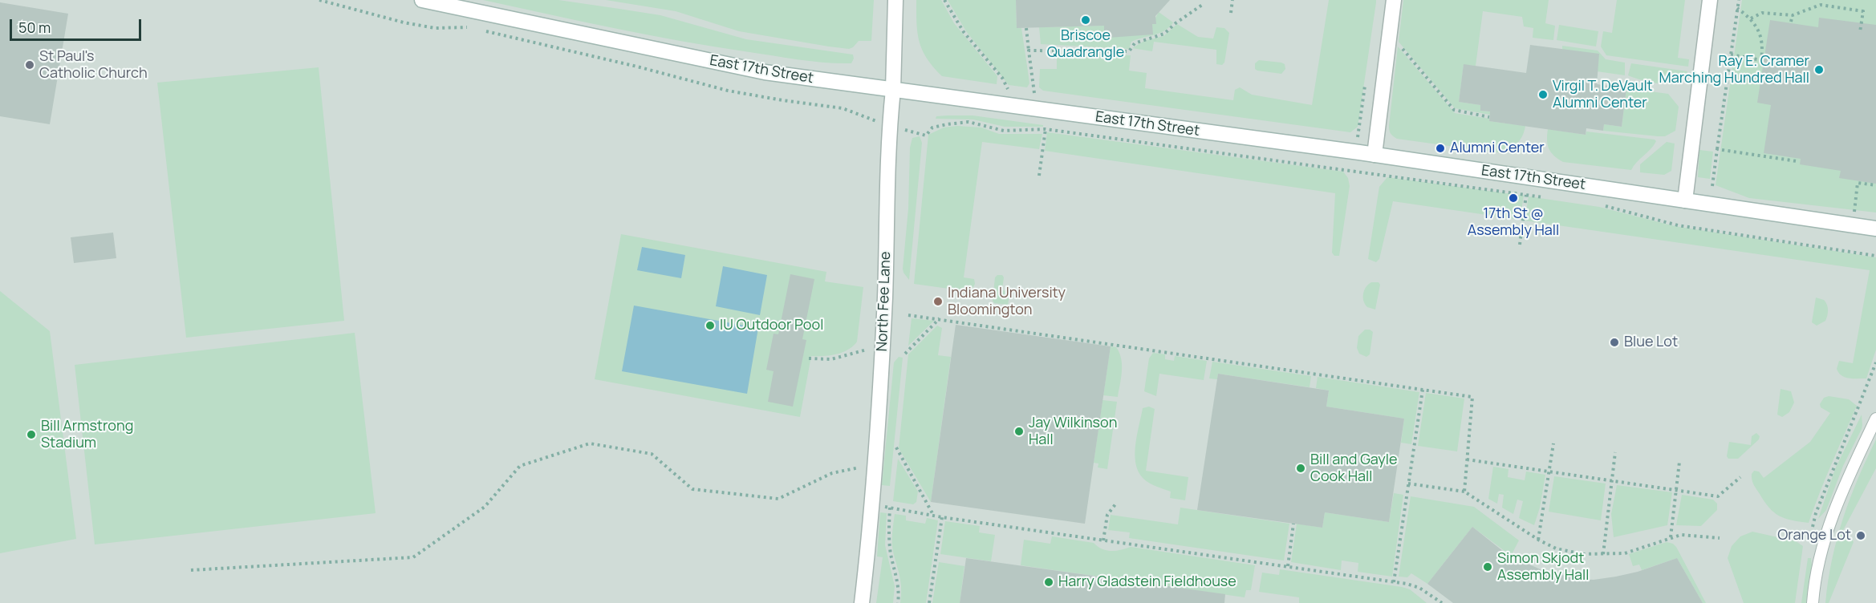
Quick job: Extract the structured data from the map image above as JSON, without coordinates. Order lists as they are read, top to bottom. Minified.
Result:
{"streets":{"main road":["East 17th Street","North Fee Lane"]},"crossings":[["East 17th Street","North Fee Lane"]],"places":["Briscoe Quadrangle","St Paul's Catholic Church","Ray E. Cramer Marching Hundred Hall","Virgil T. DeVault Alumni Center","Alumni Center","17th St @ Assembly Hall","Indiana University Bloomington","IU Outdoor Pool","Blue Lot","Jay Wilkinson Hall","Bill Armstrong Stadium","Bill and Gayle Cook Hall","Orange Lot","Simon Skjodt Assembly Hall","Harry Gladstein Fieldhouse"],"scale_bar":"50 m"}
